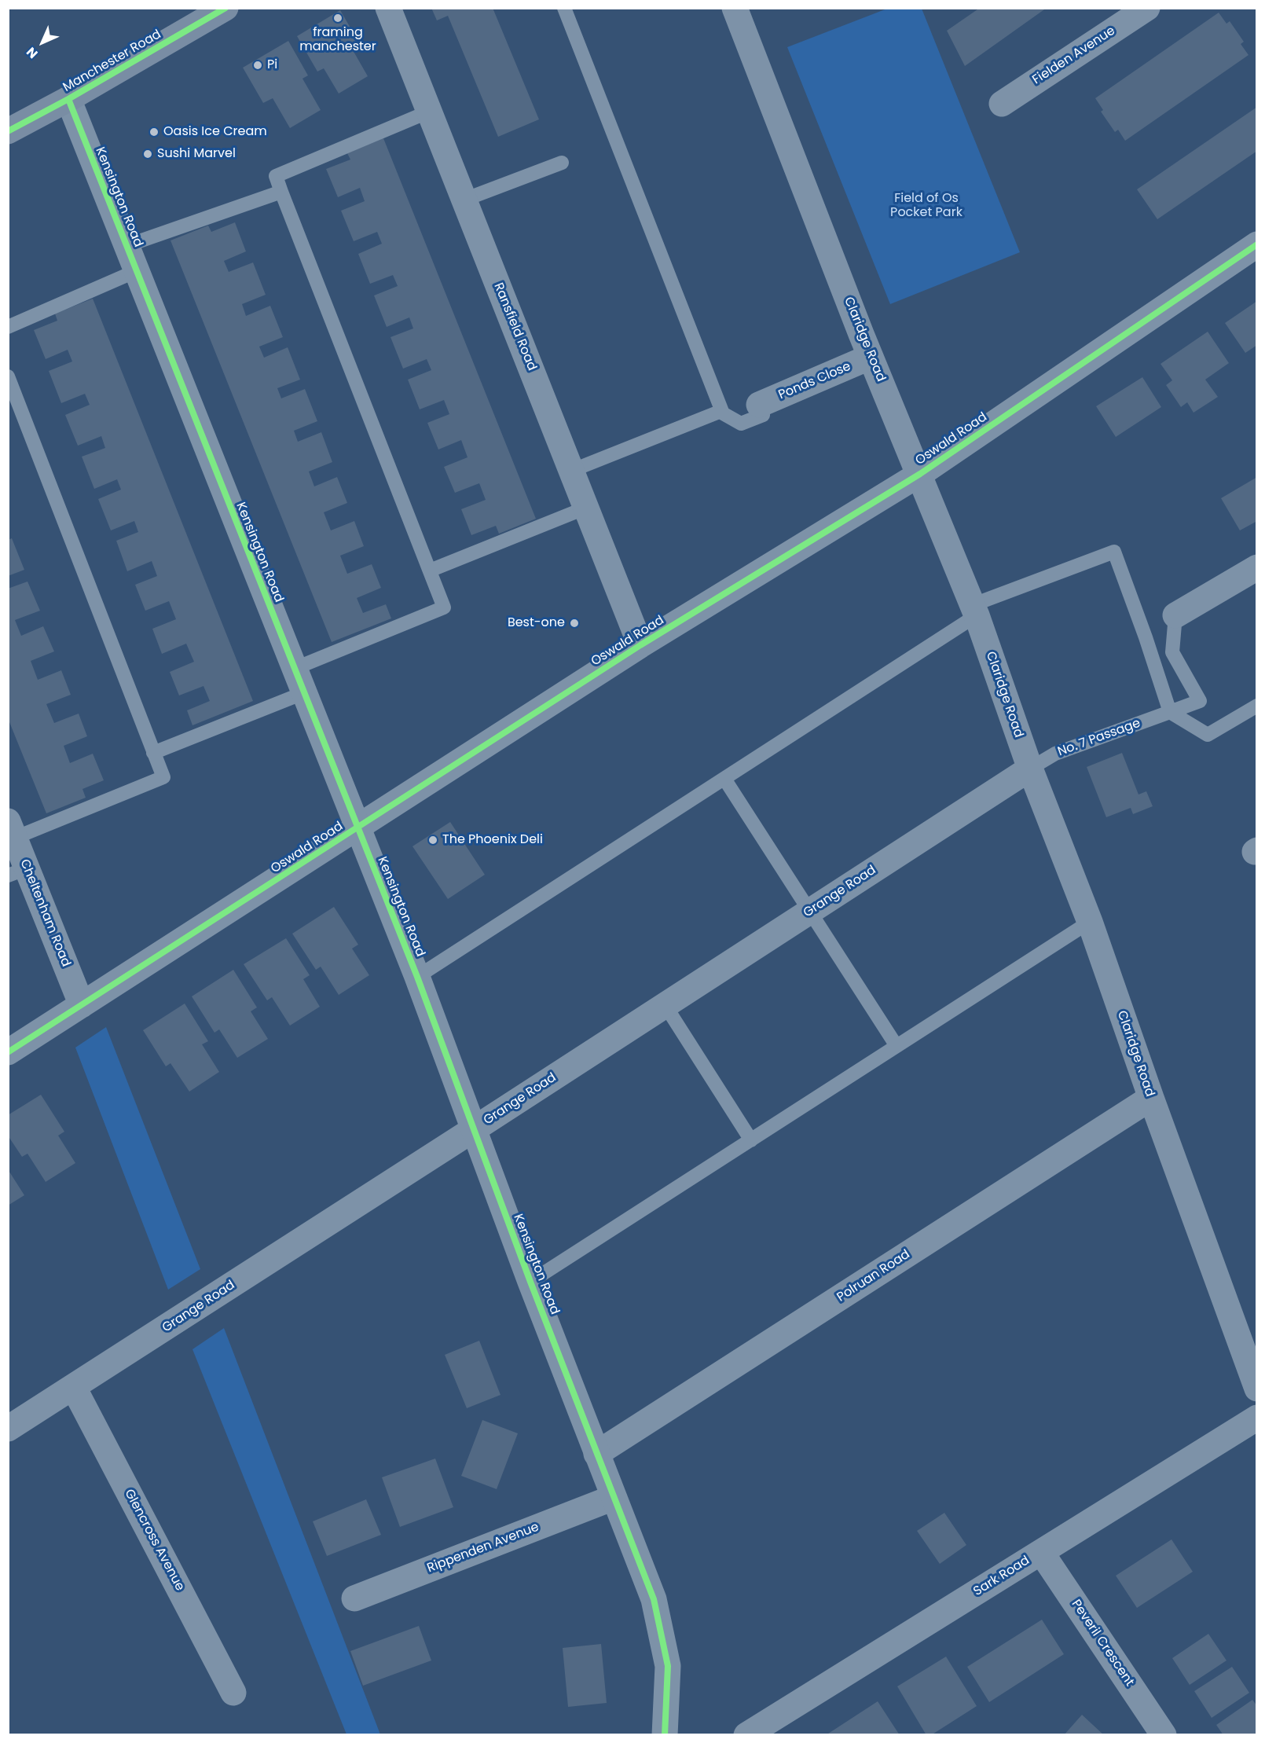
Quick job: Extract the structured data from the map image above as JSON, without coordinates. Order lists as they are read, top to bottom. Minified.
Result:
{"streets":{"main road":["Manchester Road"],"street":["Fielden Avenue","Kensington Road","Ransfield Road","Claridge Road","Ponds Close","Oswald Road","Grange Road","Cheltenham Road","Polruan Road","Glencross Avenue","Rippenden Avenue","Sark Road","Peveril Crescent"],"lane":["No. 7 Passage"]},"crossings":[["Manchester Road","Kensington Road"],["Kensington Road","Oswald Road"],["Kensington Road","Grange Road"],["Kensington Road","Polruan Road"],["Kensington Road","Rippenden Avenue"],["Ransfield Road","Oswald Road"],["Claridge Road","Ponds Close"],["Claridge Road","Oswald Road"],["Claridge Road","No. 7 Passage"],["Claridge Road","Grange Road"],["Claridge Road","Polruan Road"],["Oswald Road","Cheltenham Road"],["No. 7 Passage","Grange Road"],["Grange Road","Glencross Avenue"],["Sark Road","Peveril Crescent"]],"parks":["Field of Os Pocket Park"],"places":["framing manchester","Pi","Oasis Ice Cream","Sushi Marvel","Best-one","The Phoenix Deli"],"north":"bottom left"}
